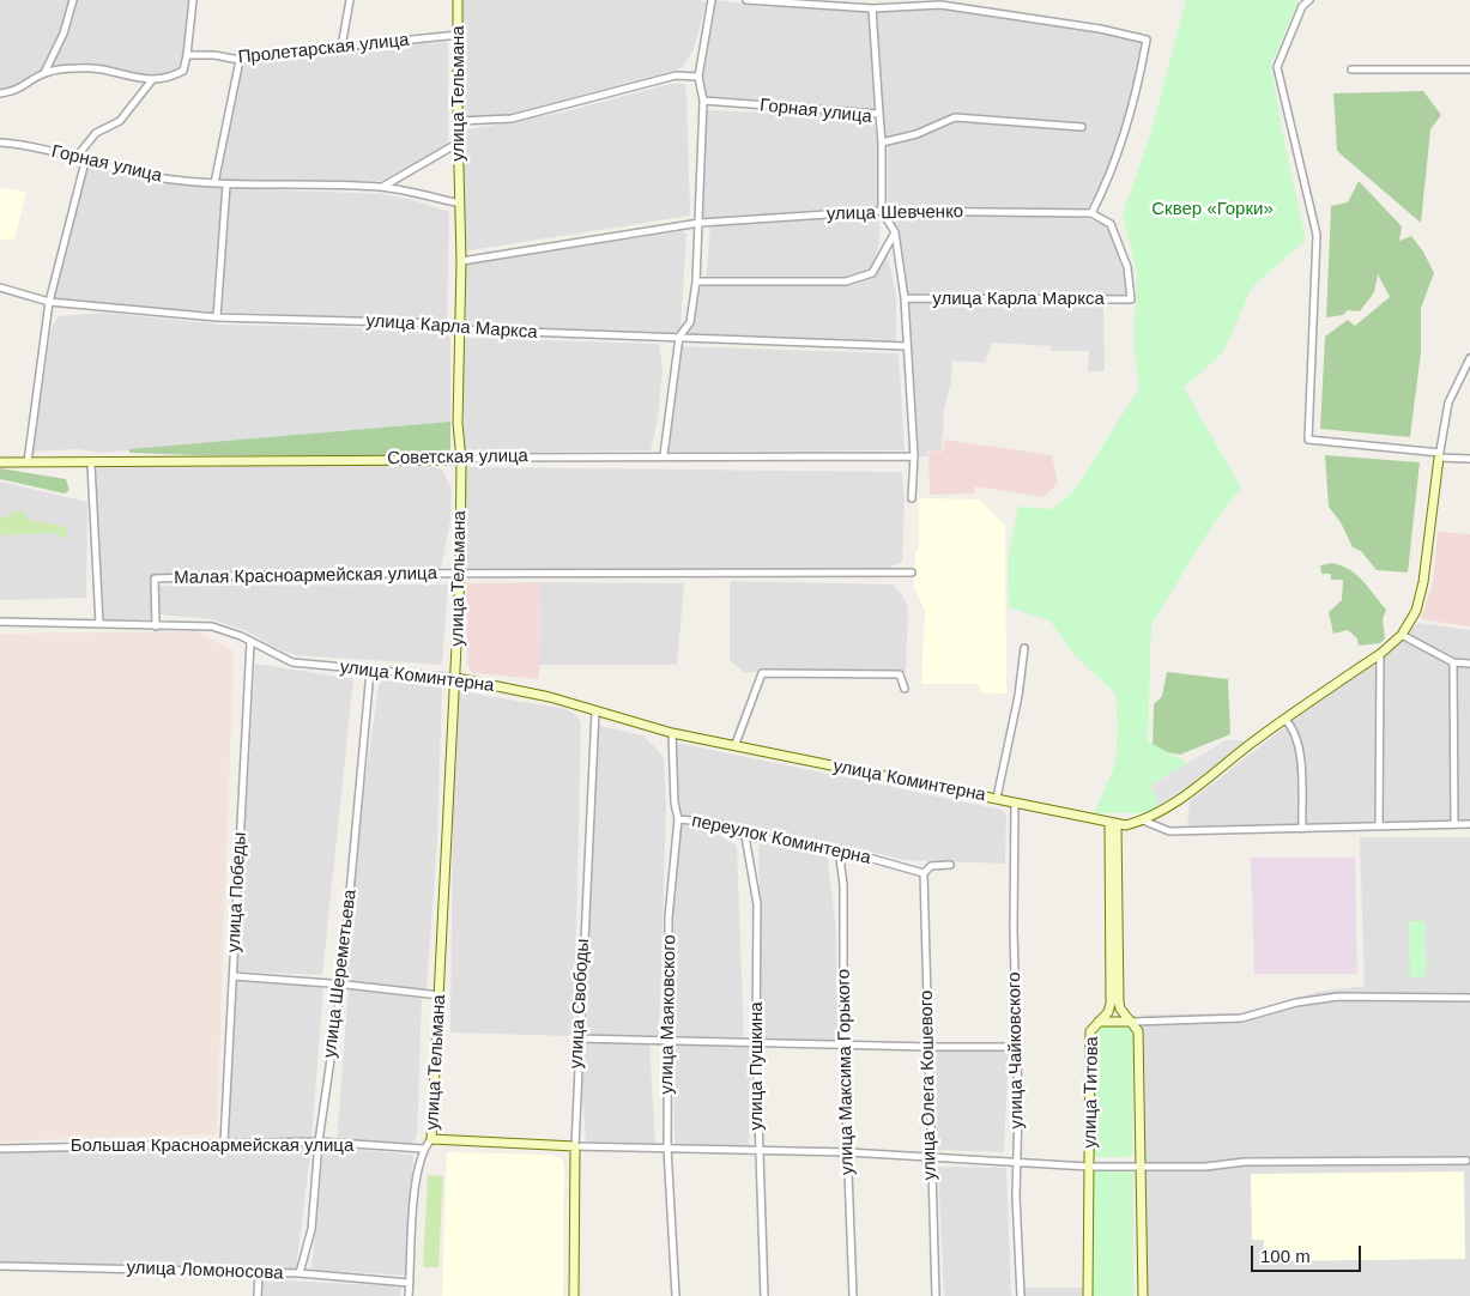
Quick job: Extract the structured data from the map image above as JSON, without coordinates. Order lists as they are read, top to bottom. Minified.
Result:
{"streets":{"street":["Пролетарская улица","улица Тельмана","Горная улица","улица Шевченко","улица Карла Маркса","Советская улица","Малая Красноармейская улица","улица Коминтерна","переулок Коминтерна","улица Победы","улица Шереметьева","улица Свободы","улица Маяковского","улица Чайковского","улица Пушкина","улица Максима Горького","улица Олега Кошевого","улица Титова","Большая Красноармейская улица","улица Ломоносова"]},"crossings":[["Пролетарская улица","улица Тельмана"],["улица Тельмана","Горная улица"],["улица Тельмана","улица Шевченко"],["улица Тельмана","улица Карла Маркса"],["улица Тельмана","Советская улица"],["улица Тельмана","Малая Красноармейская улица"],["улица Тельмана","улица Коминтерна"],["улица Тельмана","Большая Красноармейская улица"],["улица Тельмана","улица Ломоносова"],["улица Шевченко","улица Карла Маркса"],["Малая Красноармейская улица","улица Коминтерна"],["улица Коминтерна","улица Победы"],["улица Коминтерна","улица Шереметьева"],["улица Коминтерна","улица Свободы"],["улица Коминтерна","улица Маяковского"],["улица Коминтерна","улица Чайковского"],["улица Коминтерна","улица Титова"],["переулок Коминтерна","улица Маяковского"],["переулок Коминтерна","улица Пушкина"],["переулок Коминтерна","улица Максима Горького"],["переулок Коминтерна","улица Олега Кошевого"],["улица Победы","Большая Красноармейская улица"],["улица Шереметьева","Большая Красноармейская улица"],["улица Шереметьева","улица Ломоносова"]],"parks":["Сквер «Горки»"],"scale_bar":"100 m"}
